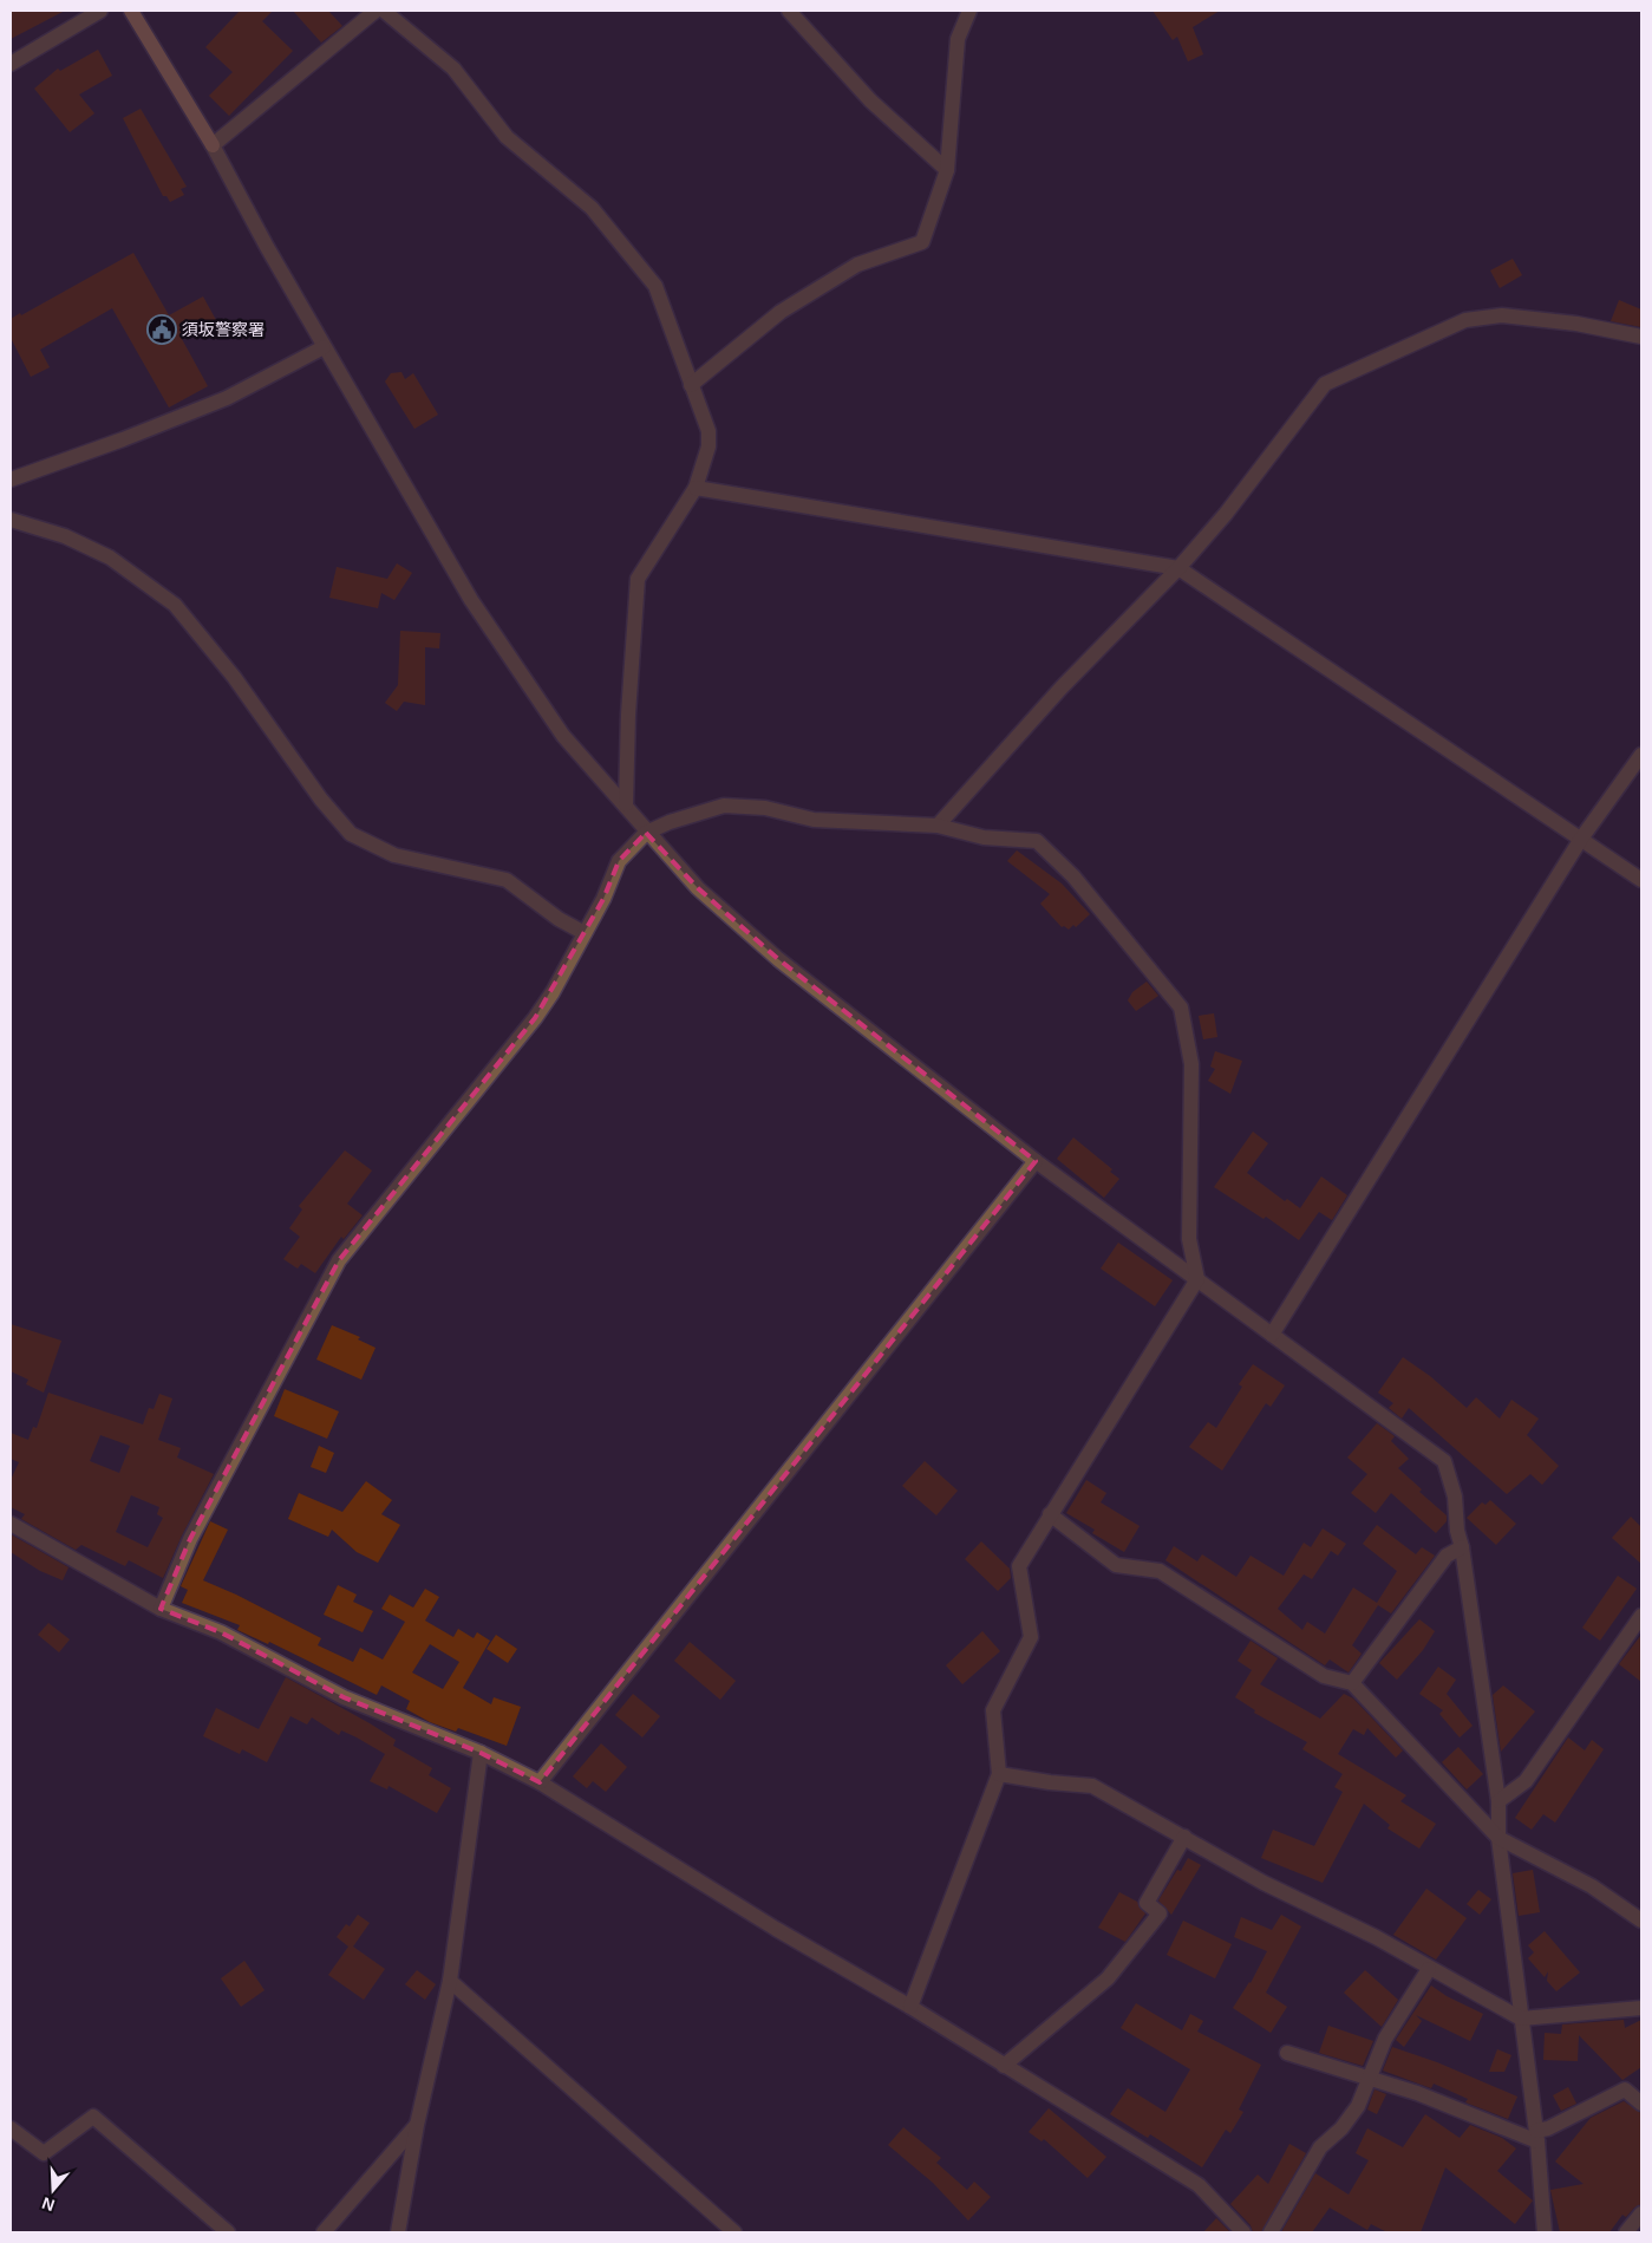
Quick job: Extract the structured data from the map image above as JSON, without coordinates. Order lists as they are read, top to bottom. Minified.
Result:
{"places":{"public building":["須坂警察署"]},"north":"bottom"}
